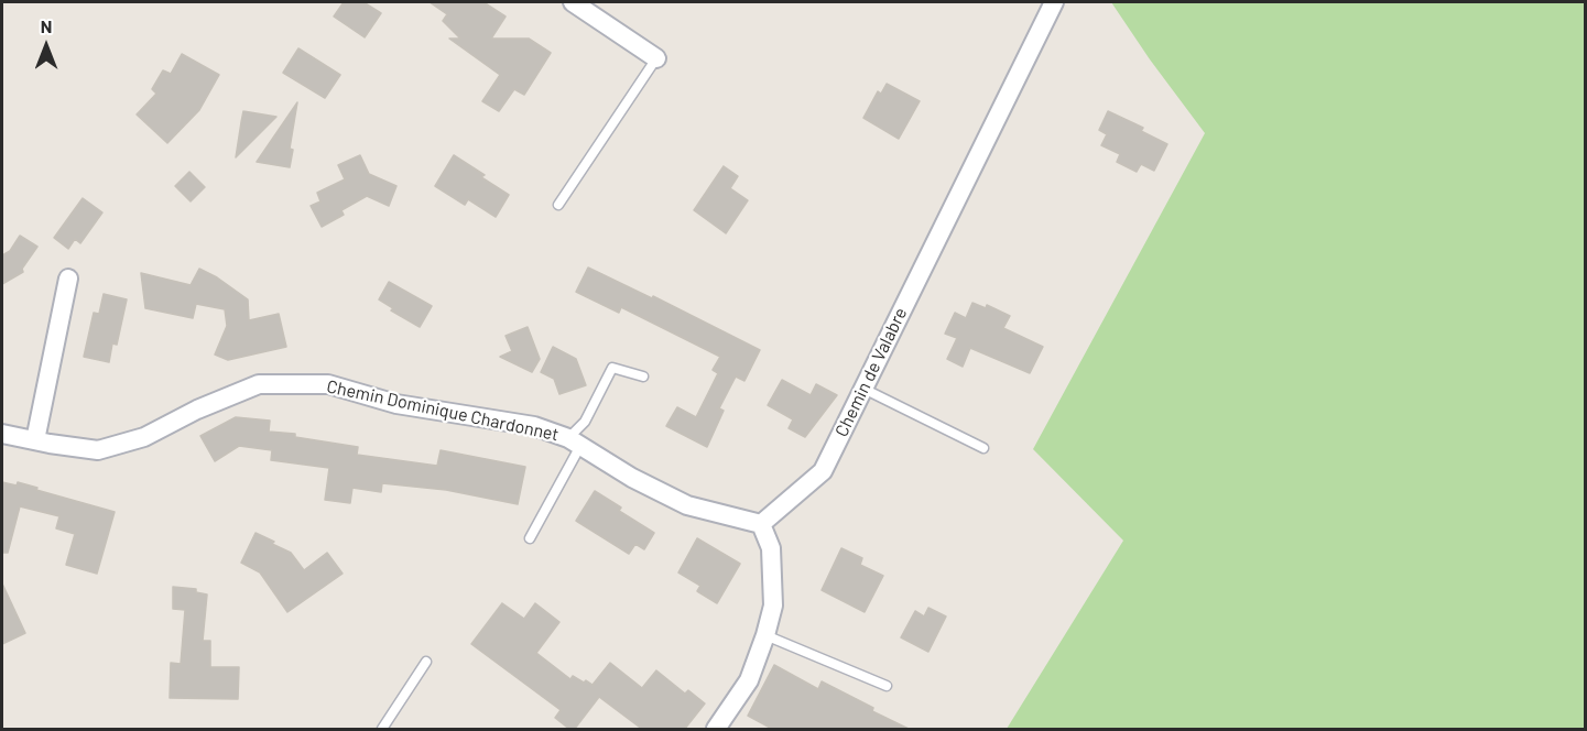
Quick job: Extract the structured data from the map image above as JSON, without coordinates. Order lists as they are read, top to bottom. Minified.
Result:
{"streets":{"street":["Chemin de Valabre","Chemin Dominique Chardonnet"]},"crossings":[["Chemin de Valabre","Chemin Dominique Chardonnet"]],"north":"top"}
